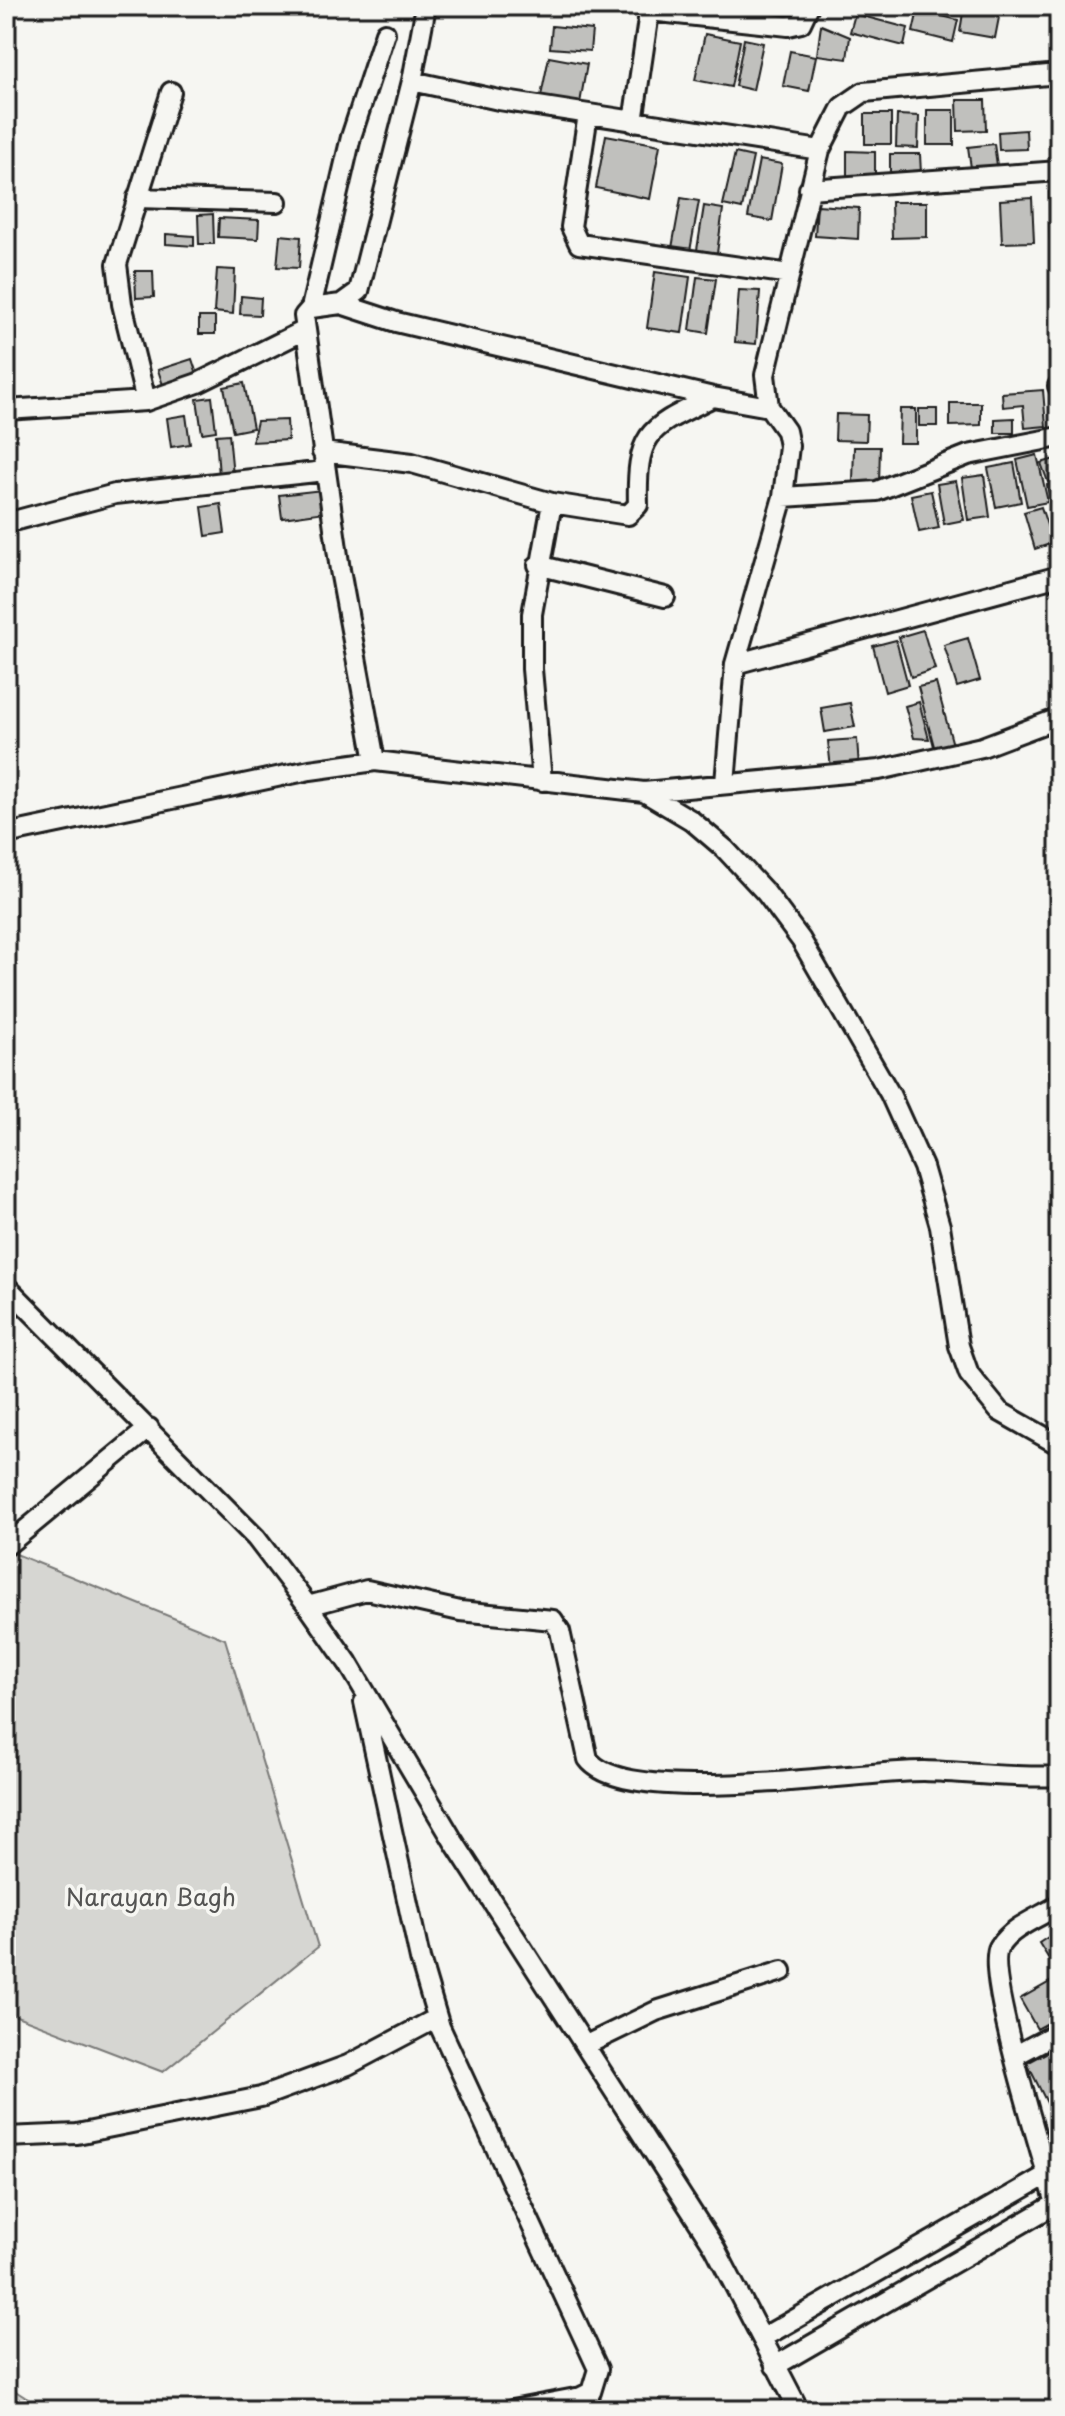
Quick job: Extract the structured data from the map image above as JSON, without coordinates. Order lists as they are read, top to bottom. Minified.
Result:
{"parks":["Narayan Bagh"]}
